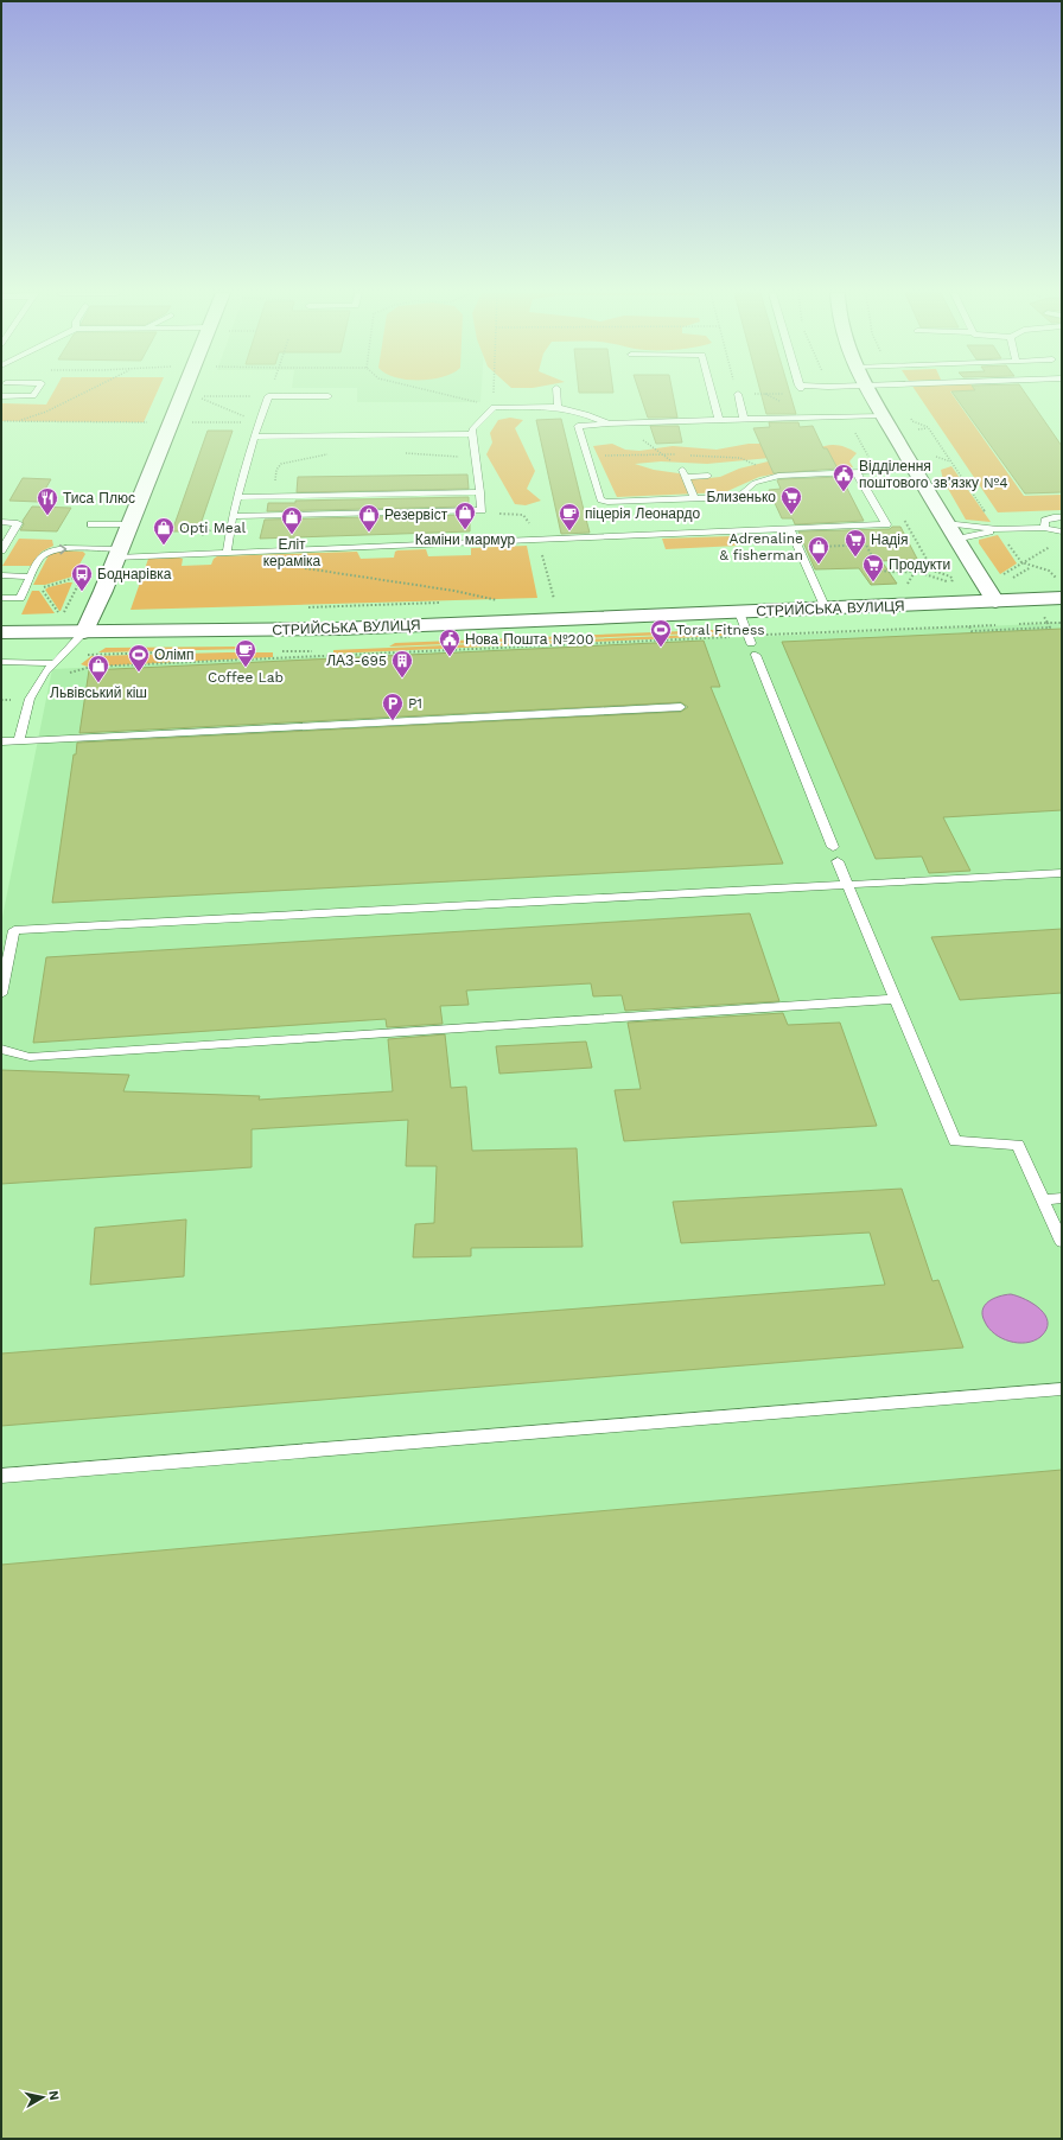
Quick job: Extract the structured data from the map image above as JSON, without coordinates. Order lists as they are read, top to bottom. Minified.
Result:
{"streets":{"main road":["СТРИЙСЬКА ВУЛИЦЯ"]},"places":{"public building":["Відділення поштового зв’язку №4","Нова Пошта №200"],"supermarket":["Близенько","Надія","Продукти"],"restaurant":["Тиса Плюс"],"shop":["Каміни мармур","Резервіст","Еліт кераміка","Opti Meal","Adrenaline & fisherman","Львівський кіш"],"cafe":["піцерія Леонардо","Coffee Lab"],"bus stop":["Боднарівка"],"sports":["Toral Fitness","Олімп"],"building":["ЛАЗ-695"],"parking":["P1"]},"north":"right"}
